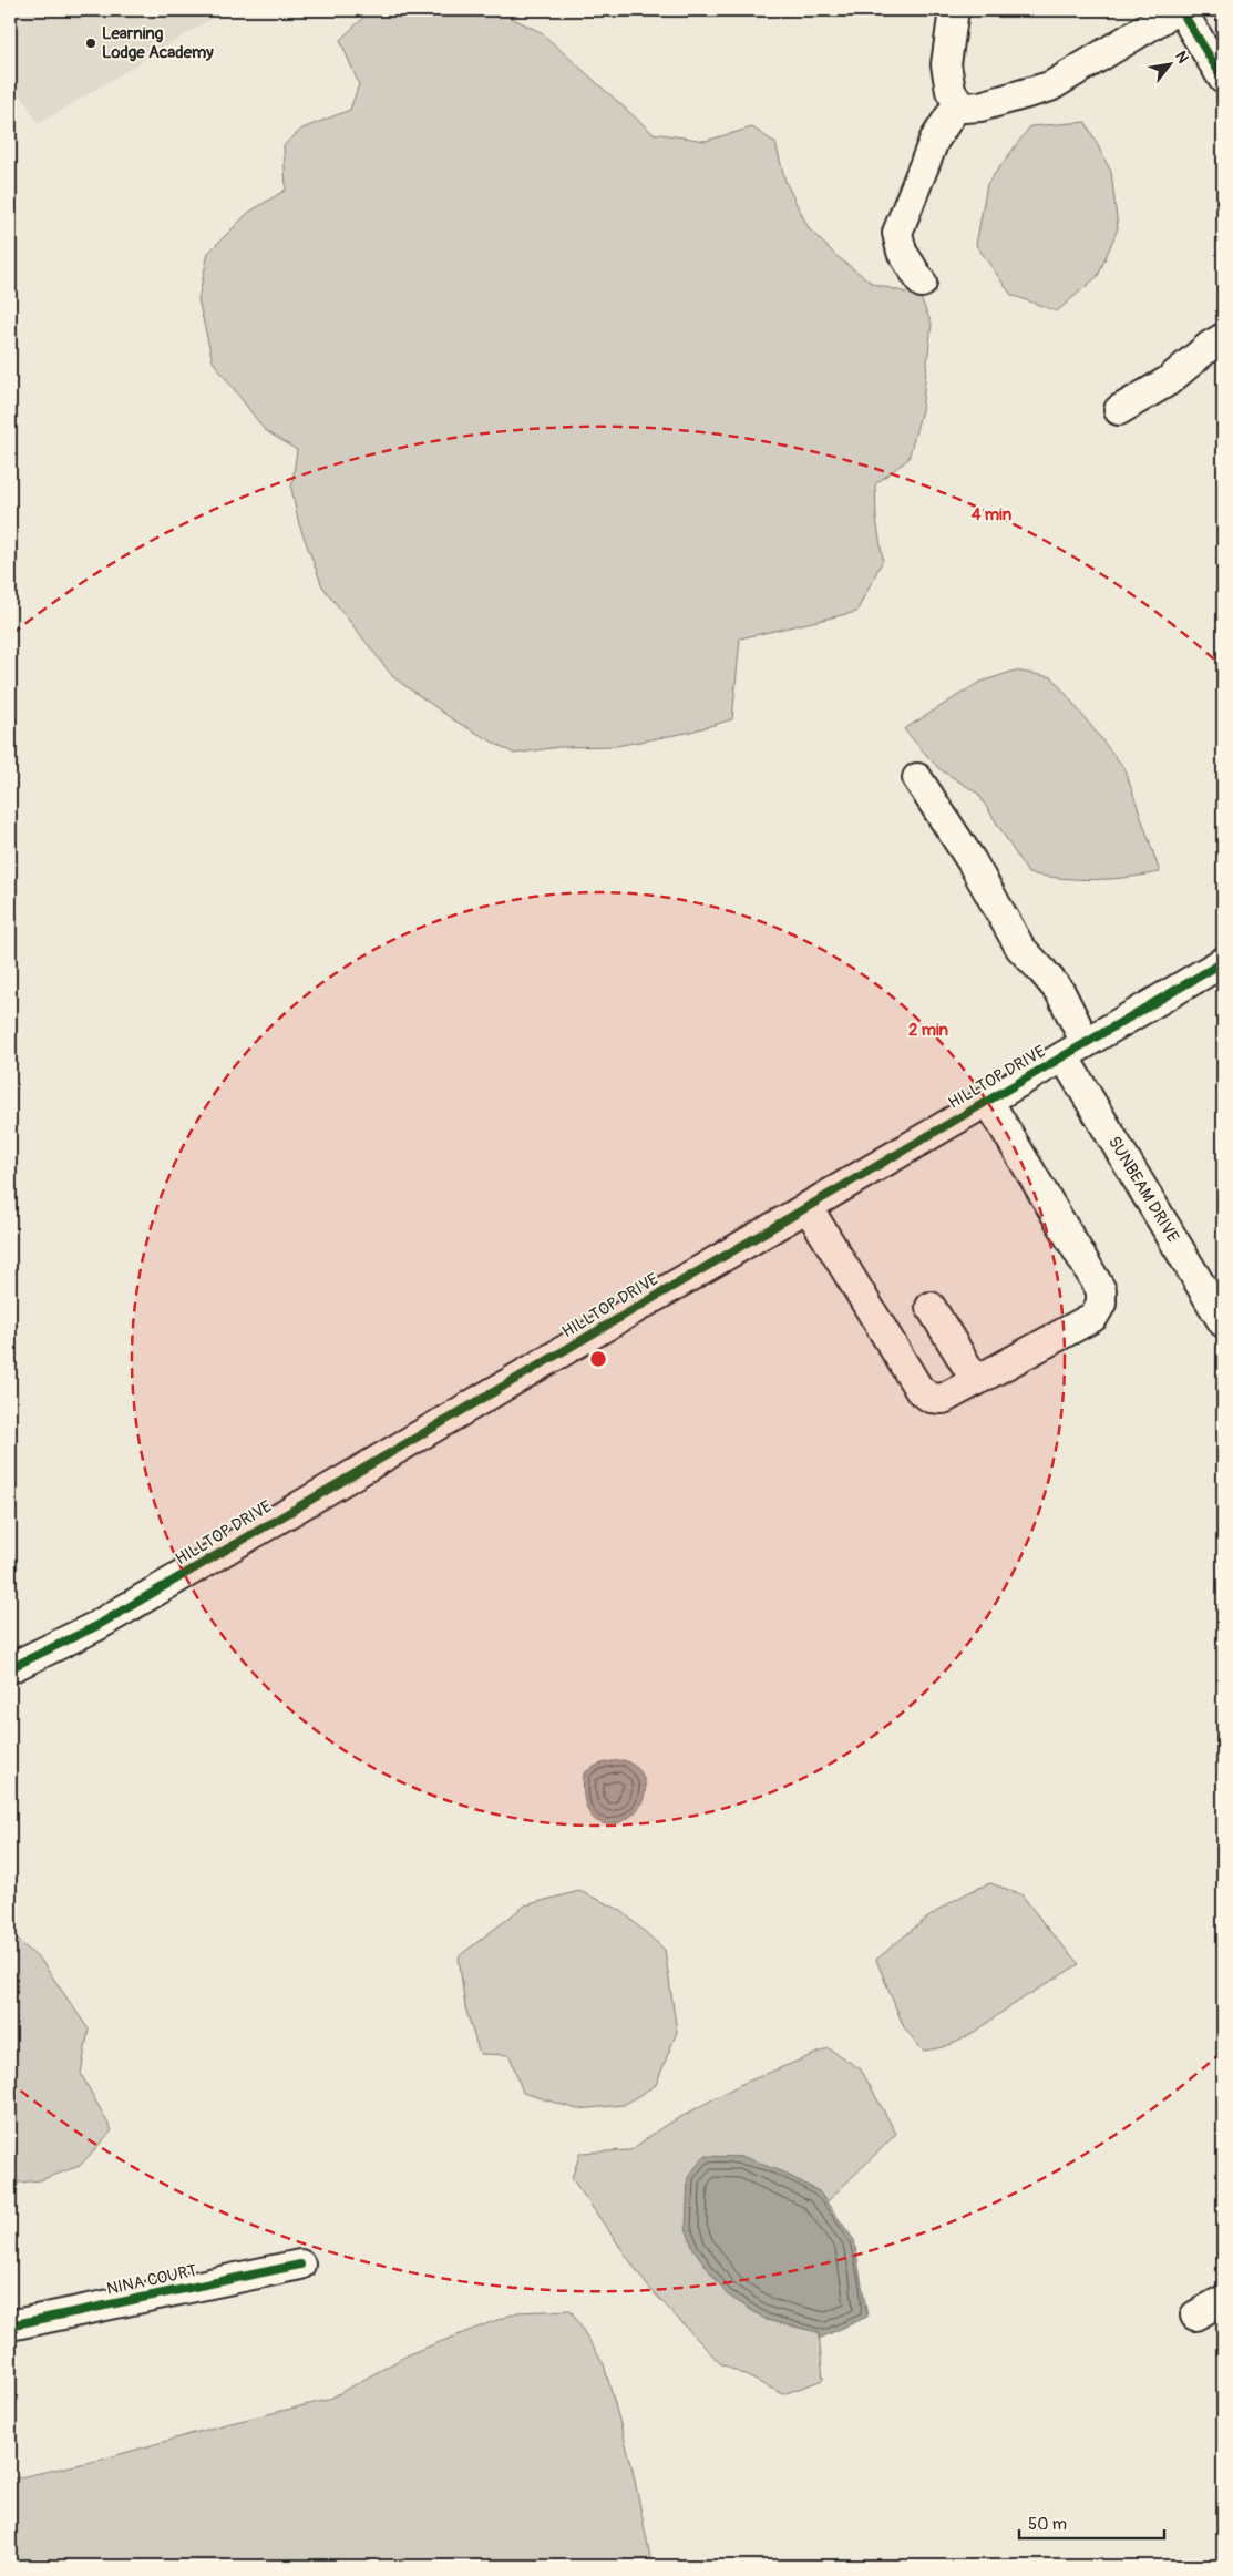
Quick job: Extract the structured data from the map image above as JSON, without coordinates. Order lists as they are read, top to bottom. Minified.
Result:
{"streets":{"street":["HILLTOP DRIVE","SUNBEAM DRIVE","NINA COURT"]},"crossings":[["HILLTOP DRIVE","SUNBEAM DRIVE"]],"places":["Learning Lodge Academy"],"scale_bar":"50 m","north":"top right","rings":["4 min","2 min"]}
